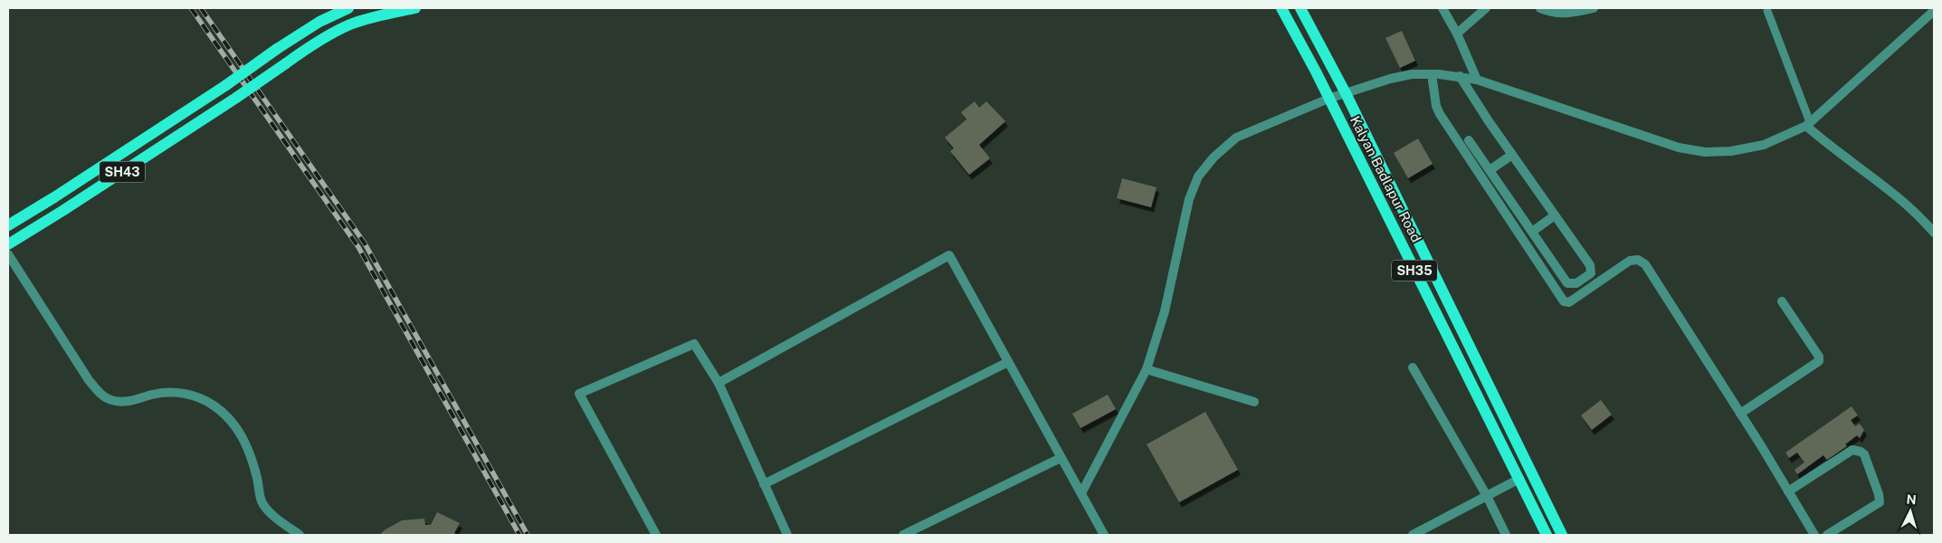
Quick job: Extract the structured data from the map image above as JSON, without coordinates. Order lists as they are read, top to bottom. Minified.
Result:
{"streets":{"main road":["SH43","Kalyan Badlapur Road","SH35"]},"north":"top"}
